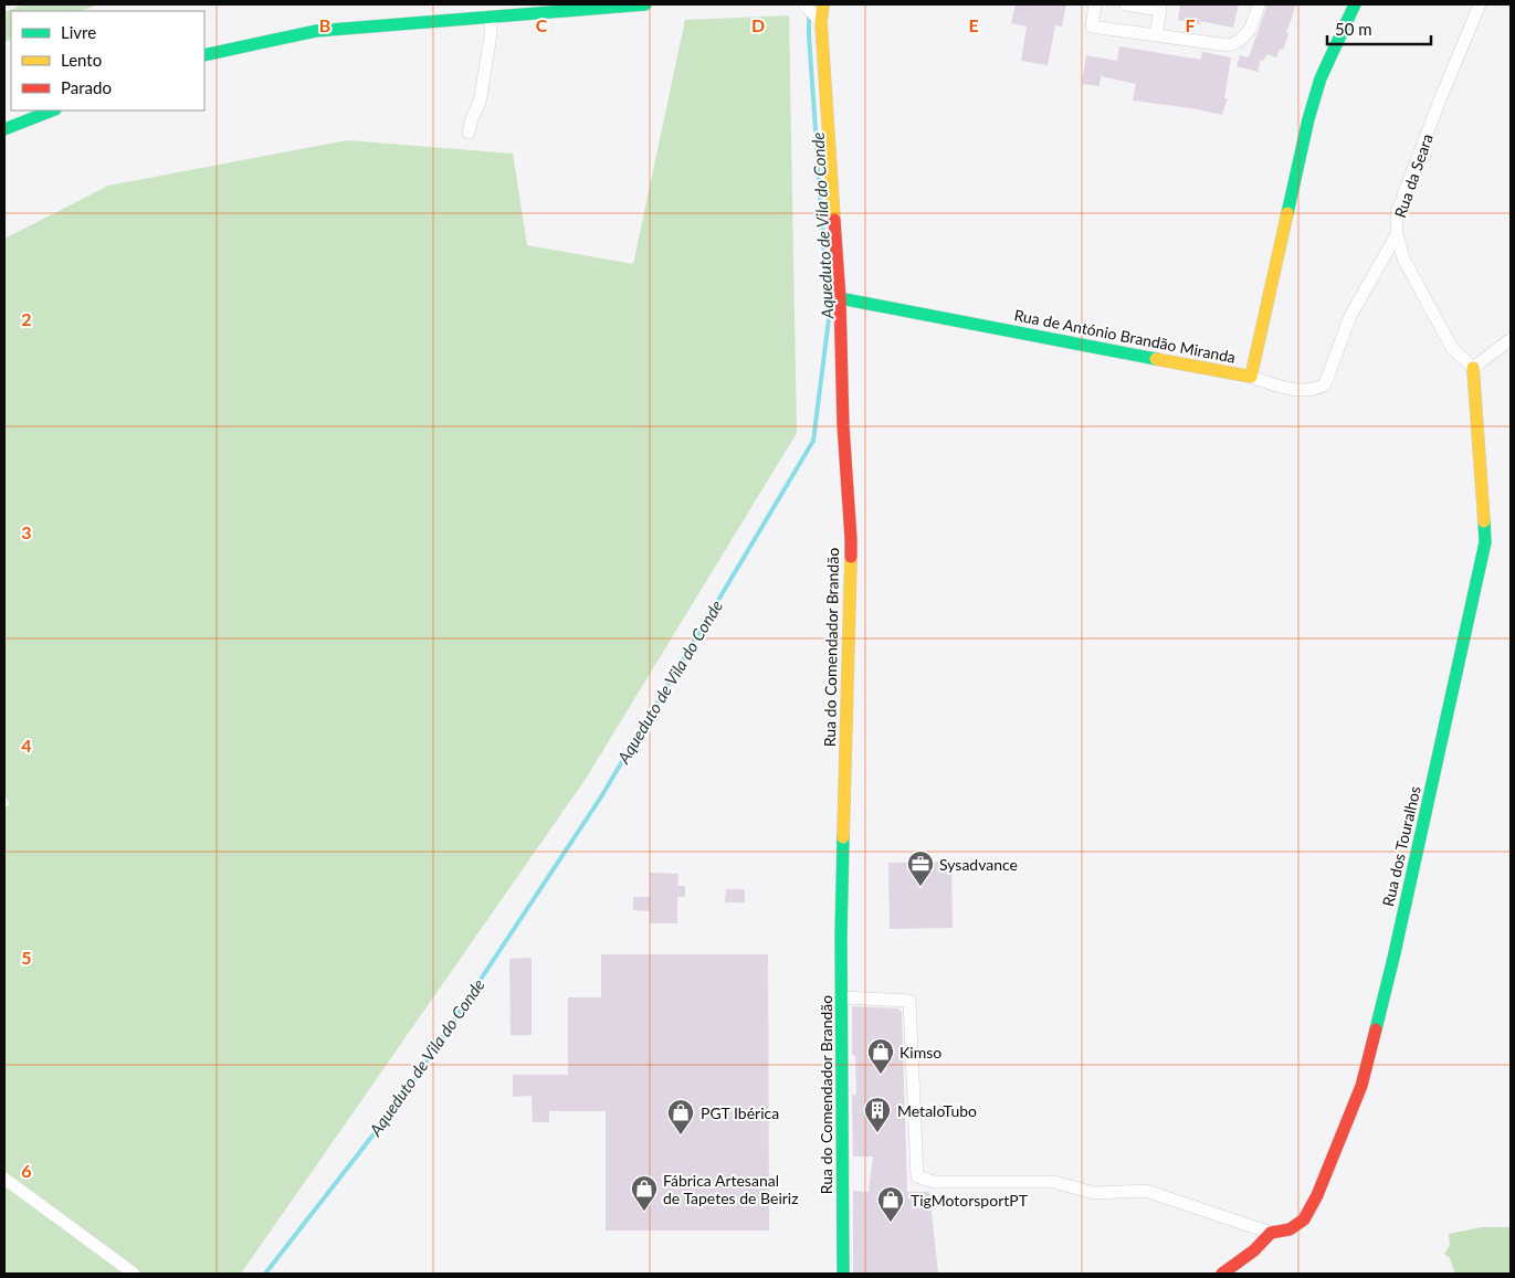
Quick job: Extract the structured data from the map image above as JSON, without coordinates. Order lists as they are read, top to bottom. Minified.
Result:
{"streets":{"street":["Rua da Seara","Rua de António Brandão Miranda","Rua do Comendador Brandão","Rua dos Touralhos"]},"crossings":[["Rua da Seara","Rua dos Touralhos"],["Rua de António Brandão Miranda","Rua do Comendador Brandão"]],"water":["Aqueduto de Vila do Conde"],"places":{"office":["Sysadvance"],"shop":["Kimso","PGT Ibérica","Fábrica Artesanal de Tapetes de Beiriz","TigMotorsportPT"],"building":["MetaloTubo"]},"legend":["Livre","Lento","Parado"],"scale_bar":"50 m","grid":{"columns":["B","C","D","E","F"],"rows":["2","3","4","5","6"]}}
